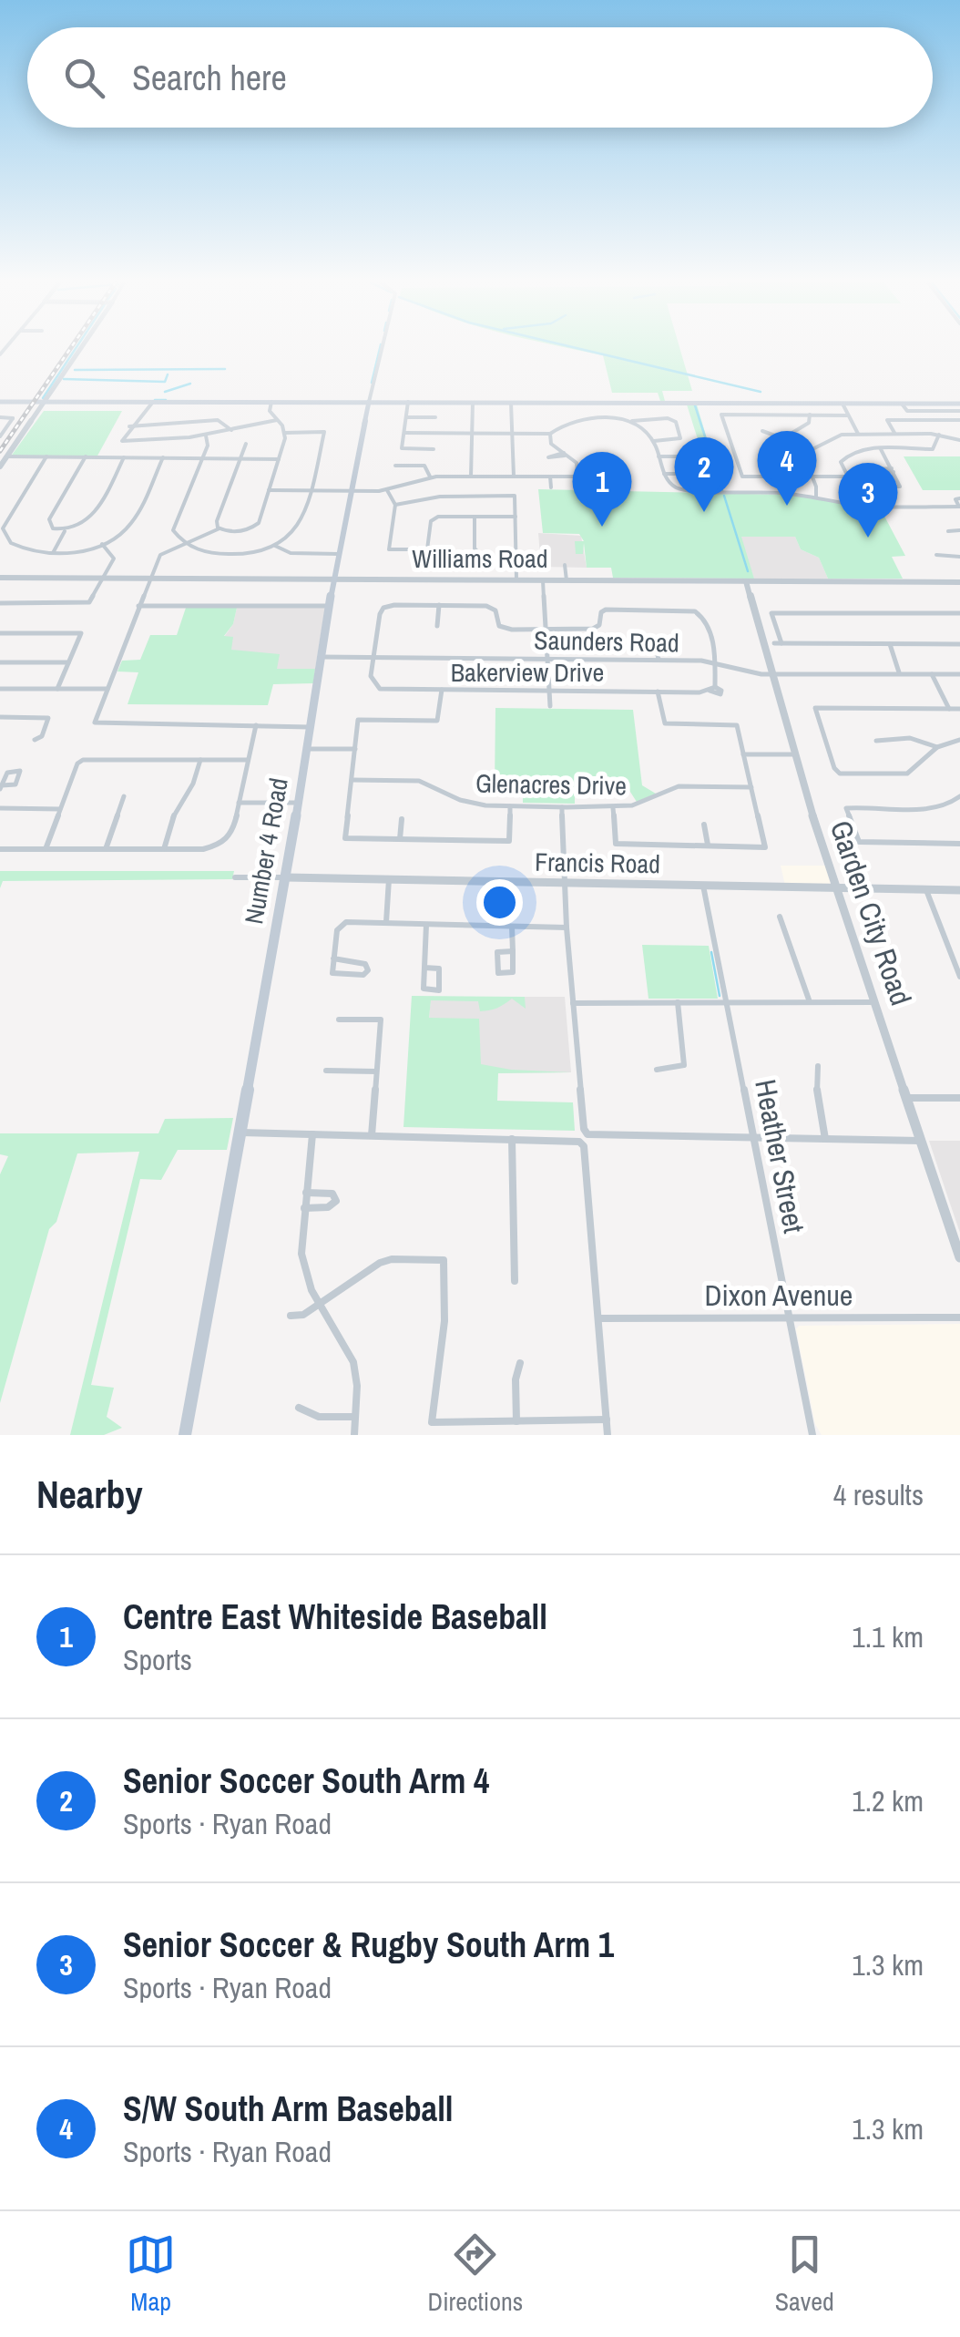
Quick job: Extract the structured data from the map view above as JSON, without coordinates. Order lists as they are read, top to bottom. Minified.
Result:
{"streets":{"main road":["Number 4 Road"],"street":["Williams Road","Saunders Road","Bakerview Drive","Glenacres Drive","Francis Road","Garden City Road","Heather Street","Dixon Avenue"]},"crossings":[["Williams Road","Number 4 Road"],["Williams Road","Garden City Road"],["Saunders Road","Bakerview Drive"],["Saunders Road","Number 4 Road"],["Saunders Road","Garden City Road"],["Number 4 Road","Francis Road"],["Francis Road","Garden City Road"],["Francis Road","Heather Street"],["Heather Street","Dixon Avenue"]],"page":{"search":"Search here","pins":["4","2","1","3"],"heading":["Nearby","4 results"],"list":[{"mark":"1","name":"Centre East Whiteside Baseball","note":"Sports","value":"1.1 km"},{"mark":"2","name":"Senior Soccer South Arm 4","note":"Sports · Ryan Road","value":"1.2 km"},{"mark":"3","name":"Senior Soccer & Rugby South Arm 1","note":"Sports · Ryan Road","value":"1.3 km"},{"mark":"4","name":"S/W South Arm Baseball","note":"Sports · Ryan Road","value":"1.3 km"}],"nav":["Map","Directions","Saved"]}}
